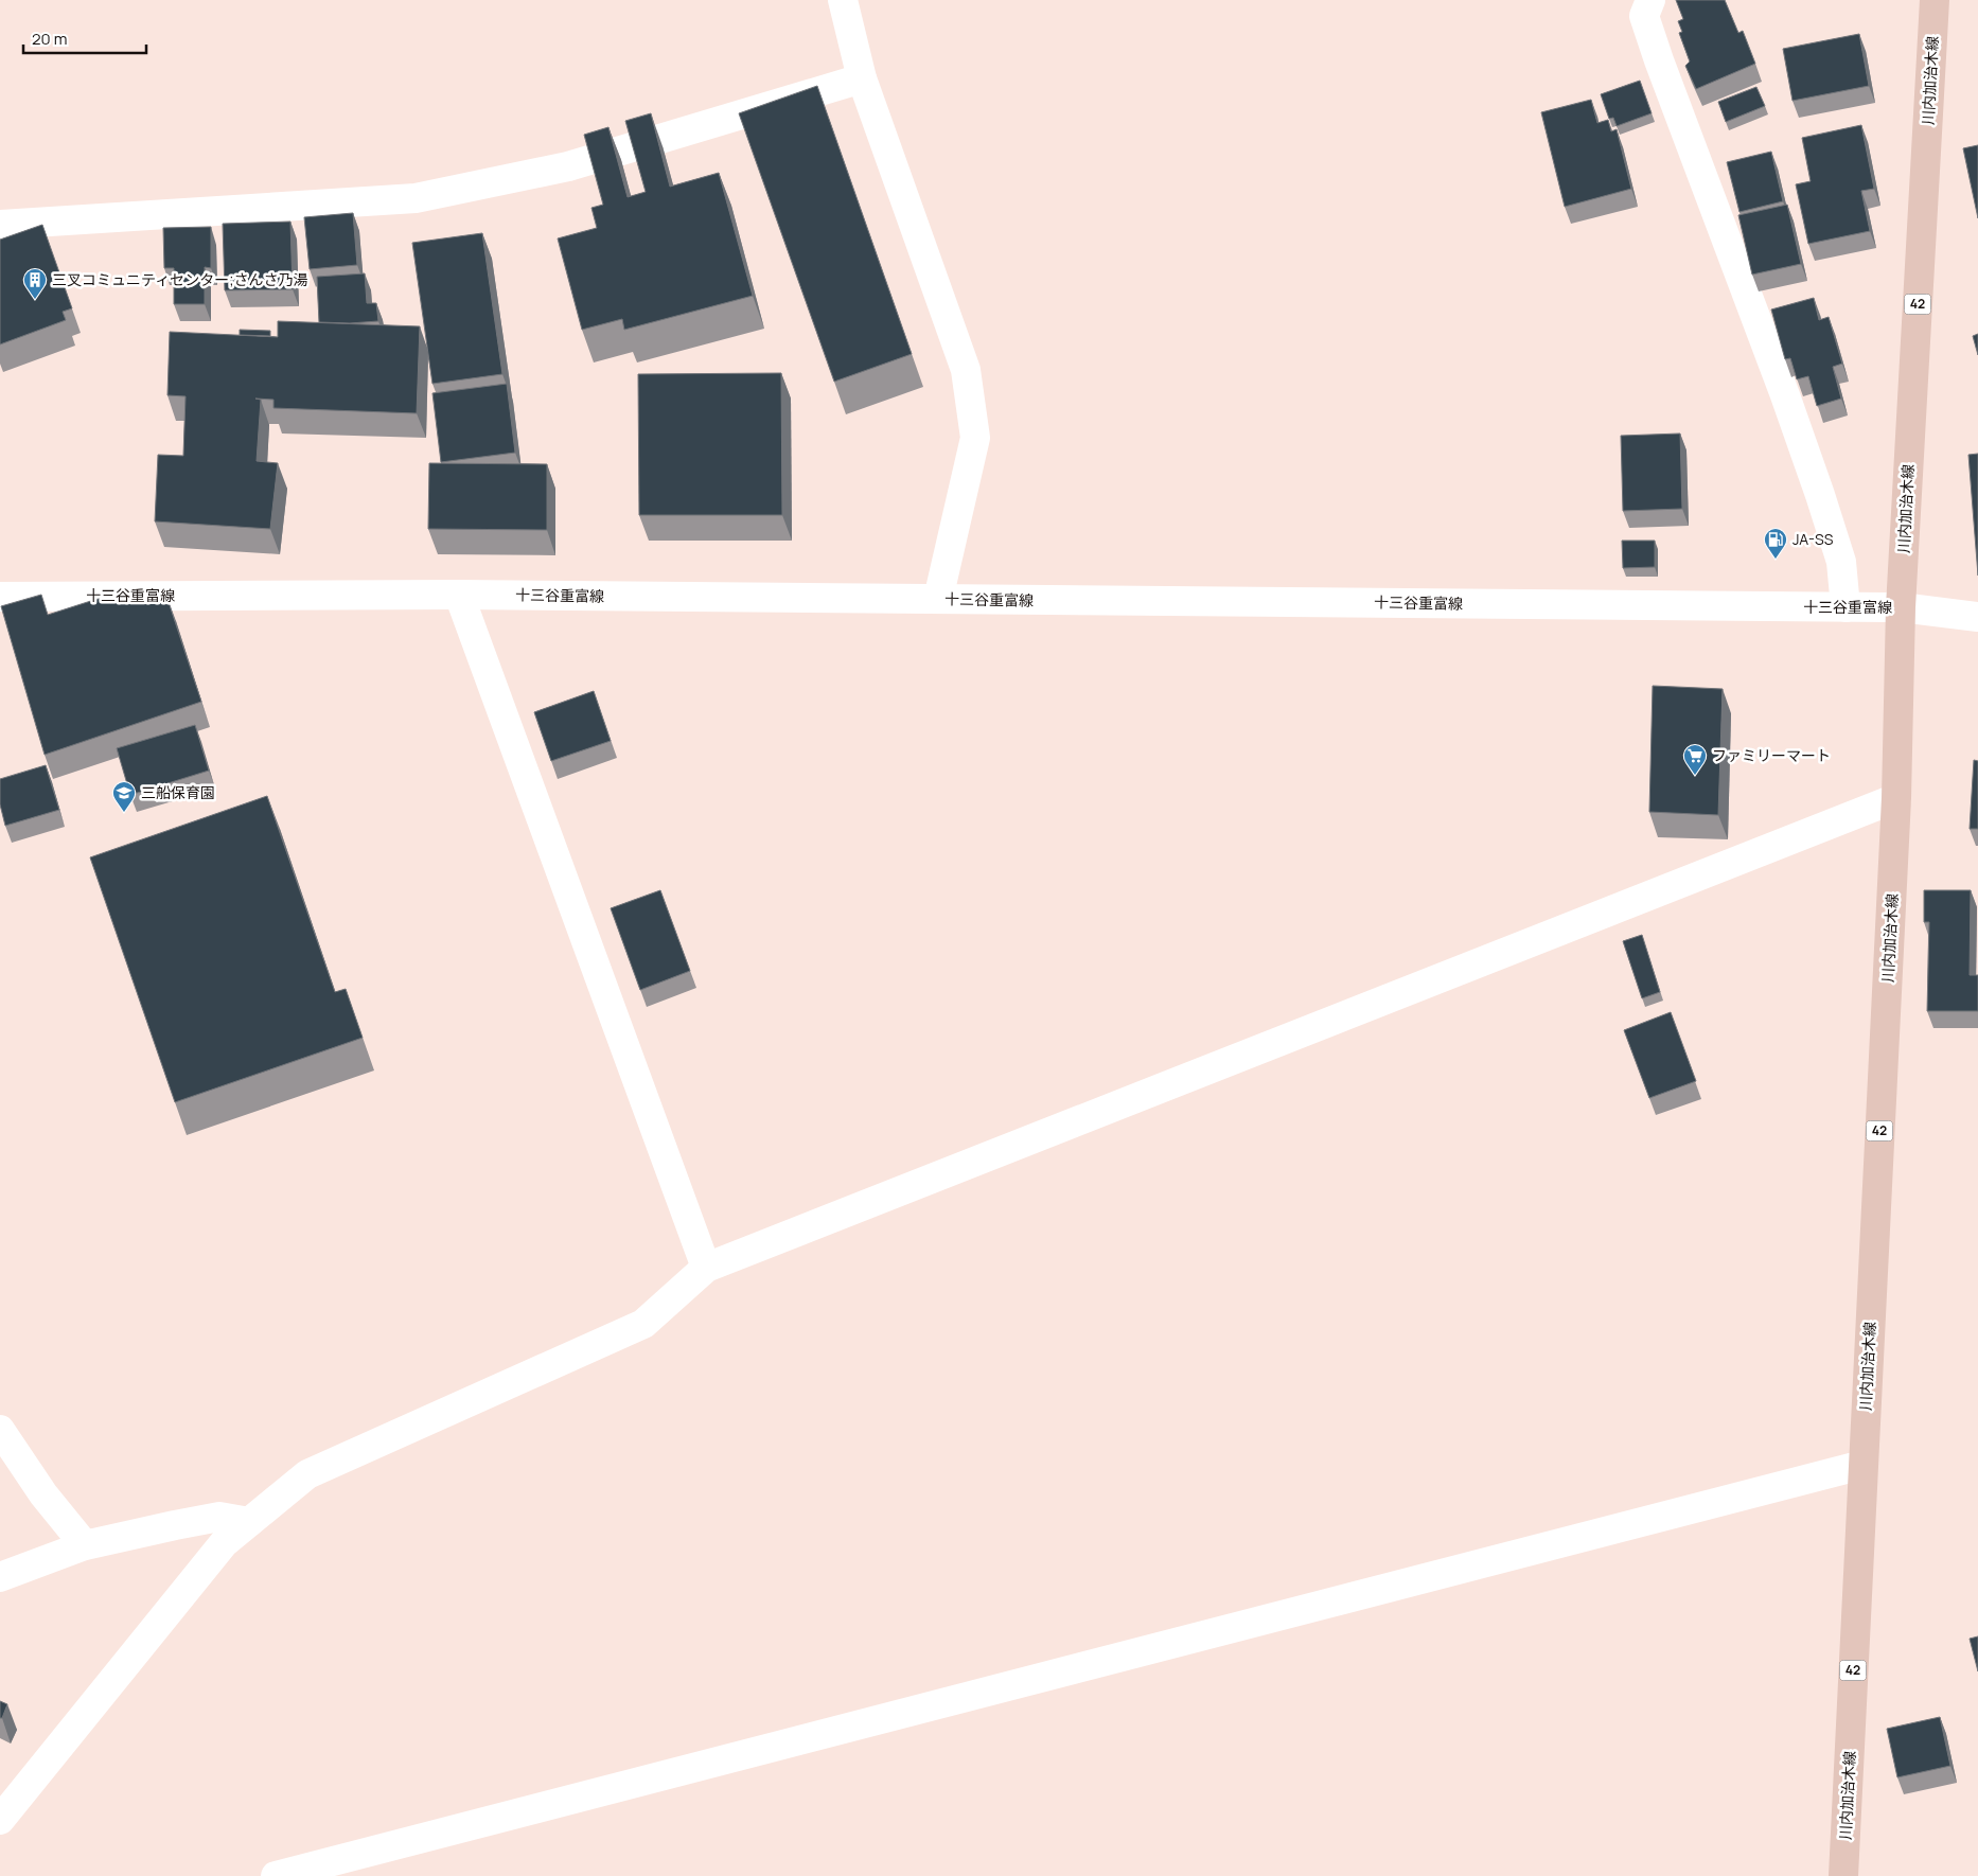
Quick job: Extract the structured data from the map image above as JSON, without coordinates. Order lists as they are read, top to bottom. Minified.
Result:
{"streets":{"main road":["川内加治木線","42"],"street":["十三谷重富線"]},"crossings":[["川内加治木線","十三谷重富線"]],"places":{"building":["三叉コミュニティセンター;さんさ乃湯"],"fuel station":["JA-SS"],"supermarket":["ファミリーマート"],"school or university":["三船保育園"]},"scale_bar":"20 m"}
